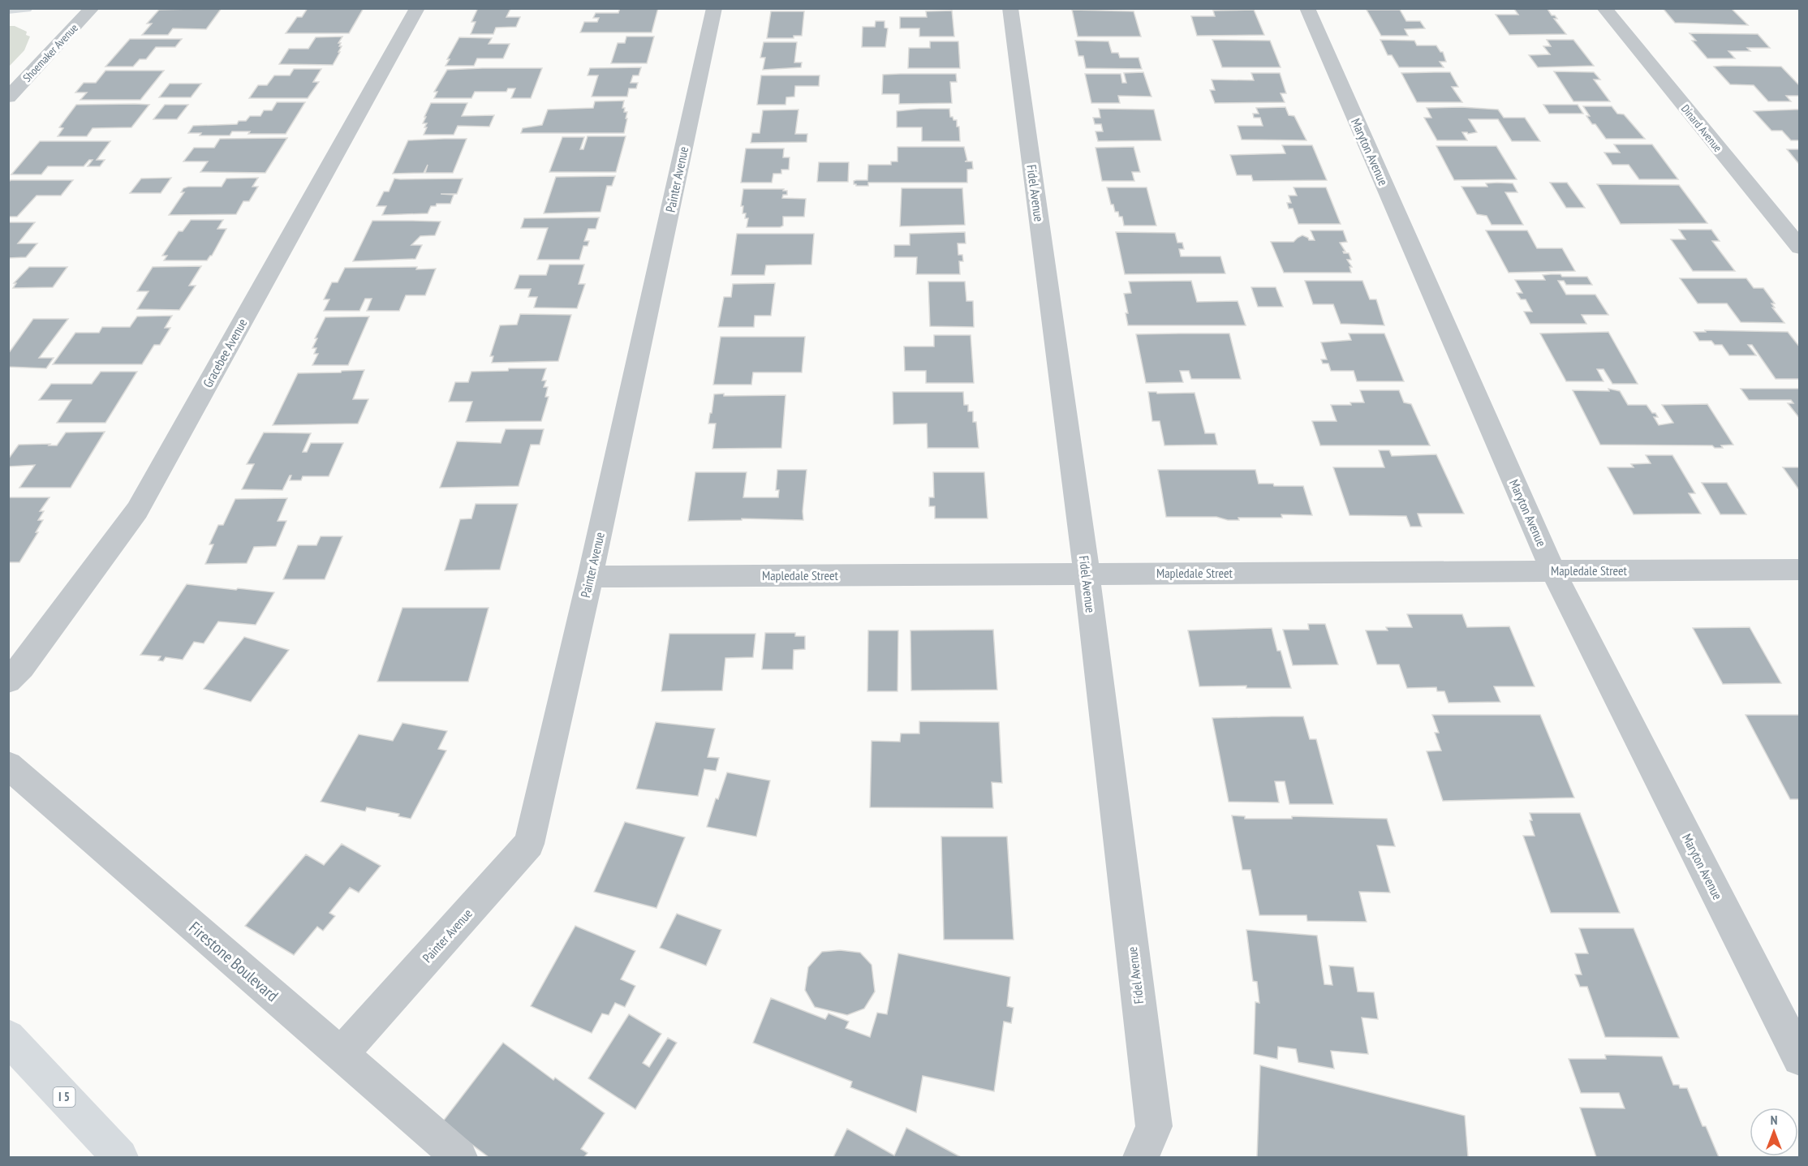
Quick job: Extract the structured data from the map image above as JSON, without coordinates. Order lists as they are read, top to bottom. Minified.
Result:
{"streets":{"main road":["I 5"],"street":["Shoemaker Avenue","Dinard Avenue","Maryton Avenue","Painter Avenue","Fidel Avenue","Gracebee Avenue","Mapledale Street","Firestone Boulevard"]},"crossings":[["Maryton Avenue","Mapledale Street"],["Painter Avenue","Mapledale Street"],["Painter Avenue","Firestone Boulevard"],["Fidel Avenue","Mapledale Street"]],"north":"top"}
